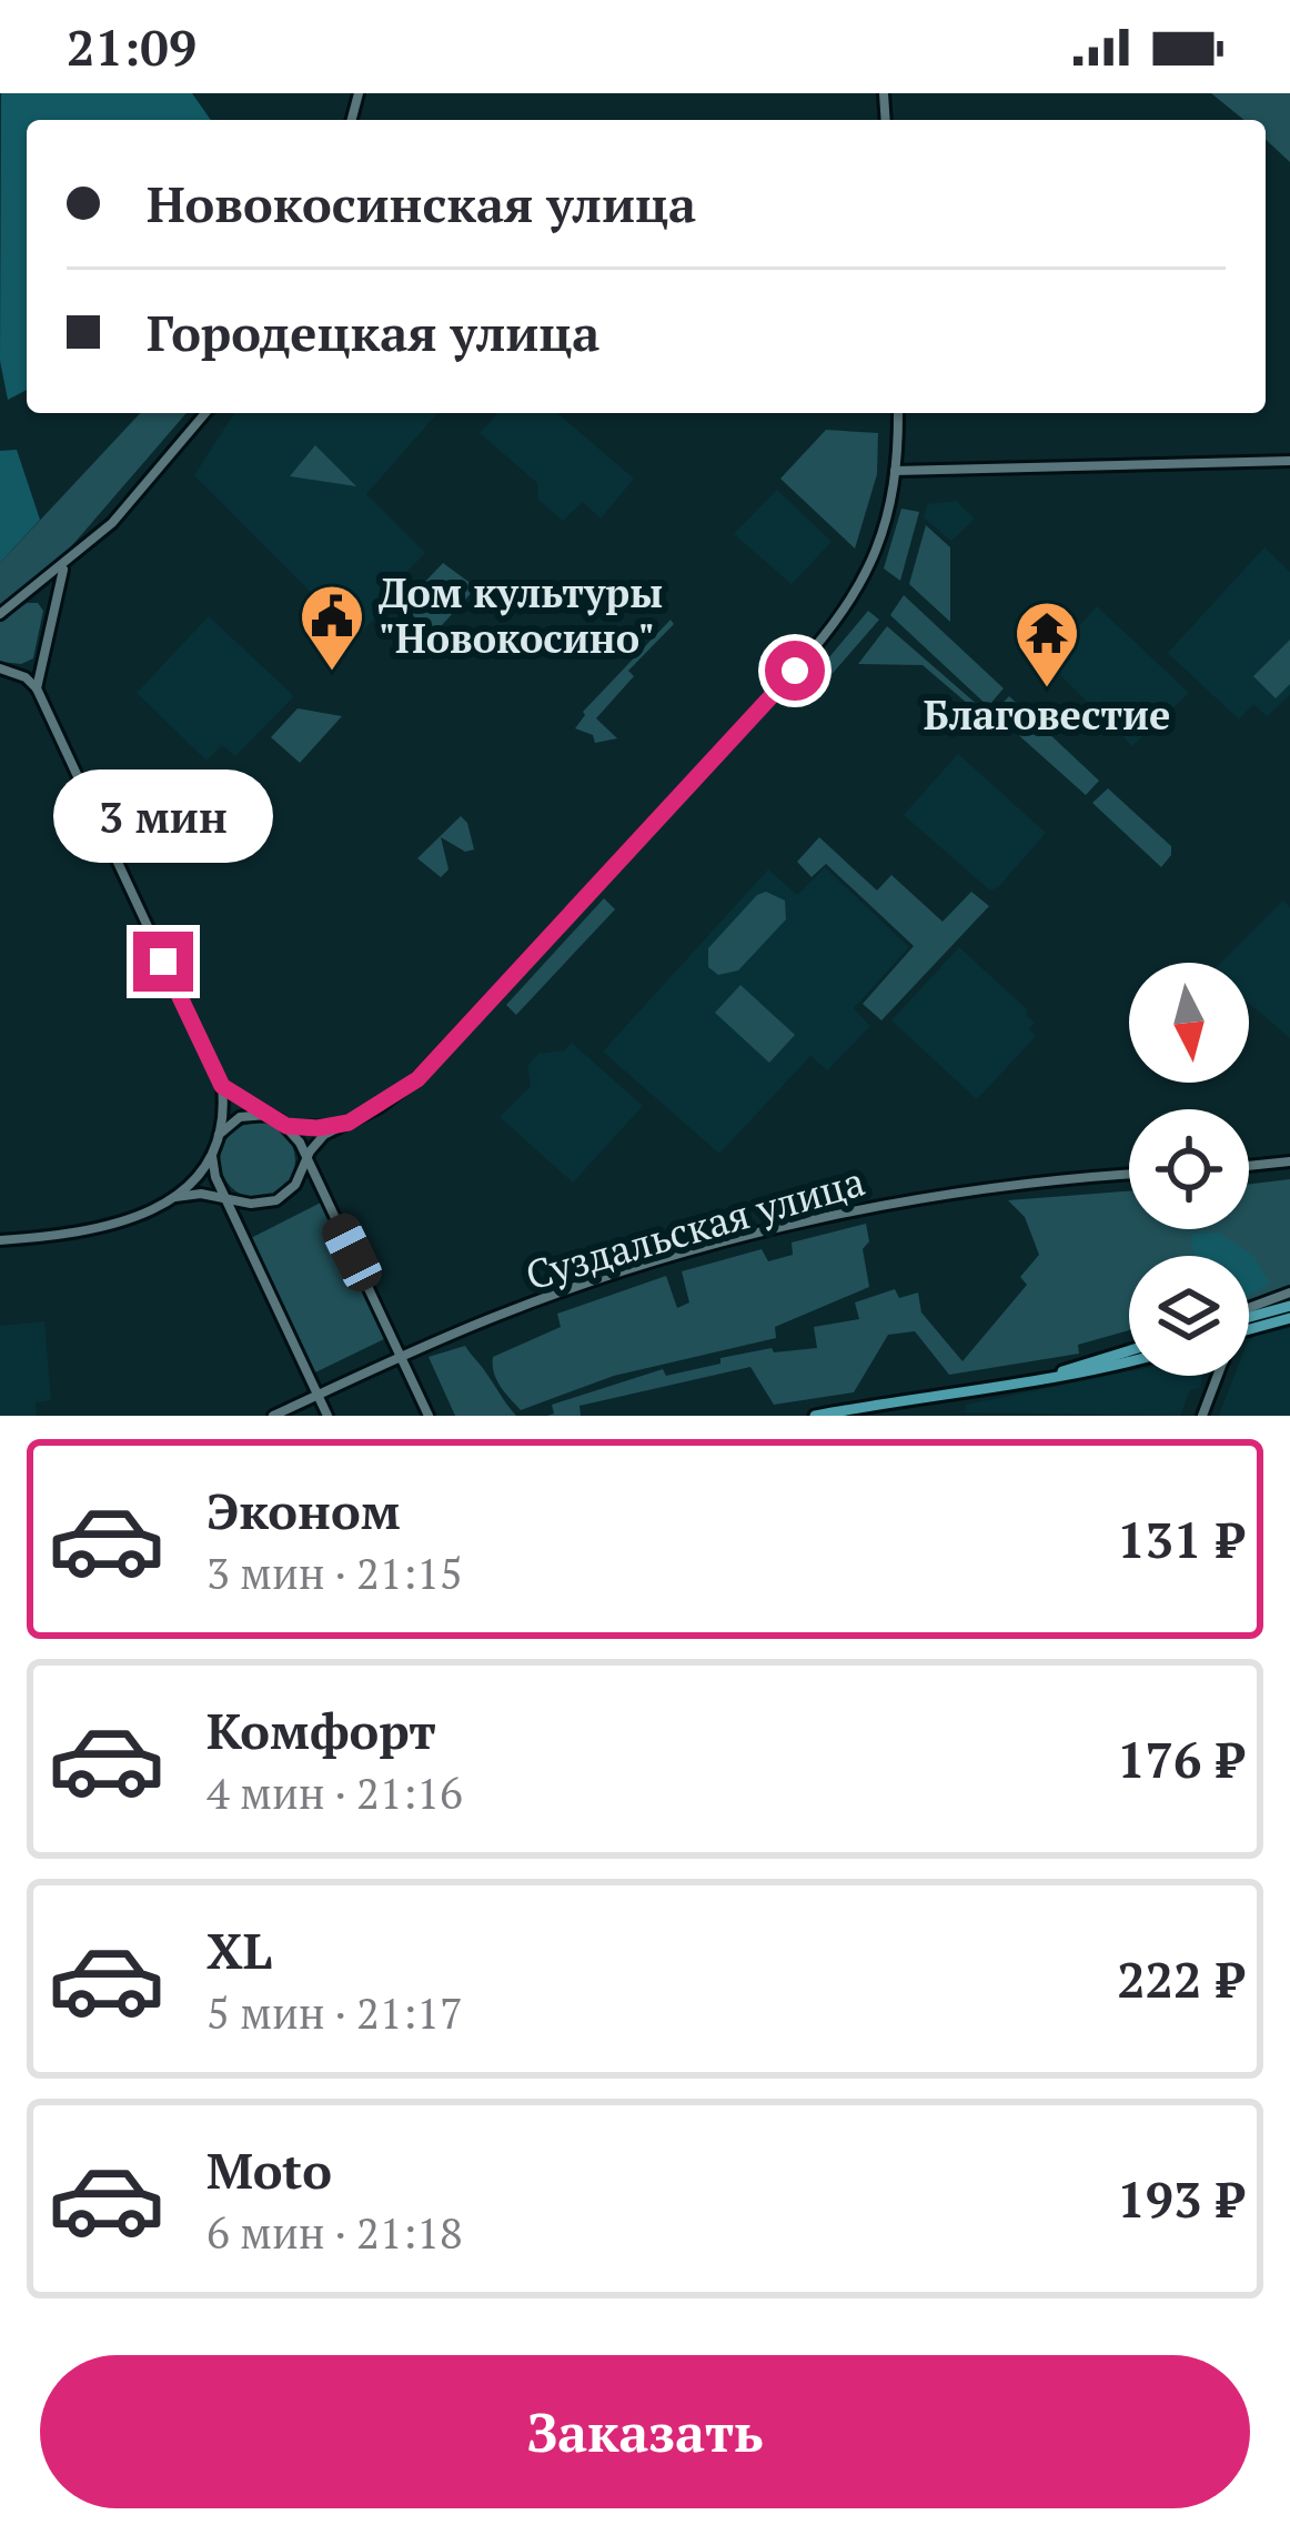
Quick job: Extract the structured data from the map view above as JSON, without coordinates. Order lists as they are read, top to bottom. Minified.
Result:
{"streets":{"street":["Суздальская улица"]},"places":{"public building":["Дом культуры \"Новокосино\""],"temple":["Благовестие"]},"north":"bottom","page":{"status":"21:09","banner":["Новокосинская улица","Городецкая улица"],"bubble":"3 мин","list":[{"name":"Эконом","note":"3 мин · 21:15","value":"131 ₽"},{"name":"Комфорт","note":"4 мин · 21:16","value":"176 ₽"},{"name":"XL","note":"5 мин · 21:17","value":"222 ₽"},{"name":"Moto","note":"6 мин · 21:18","value":"193 ₽"}],"buttons":"Заказать"}}
